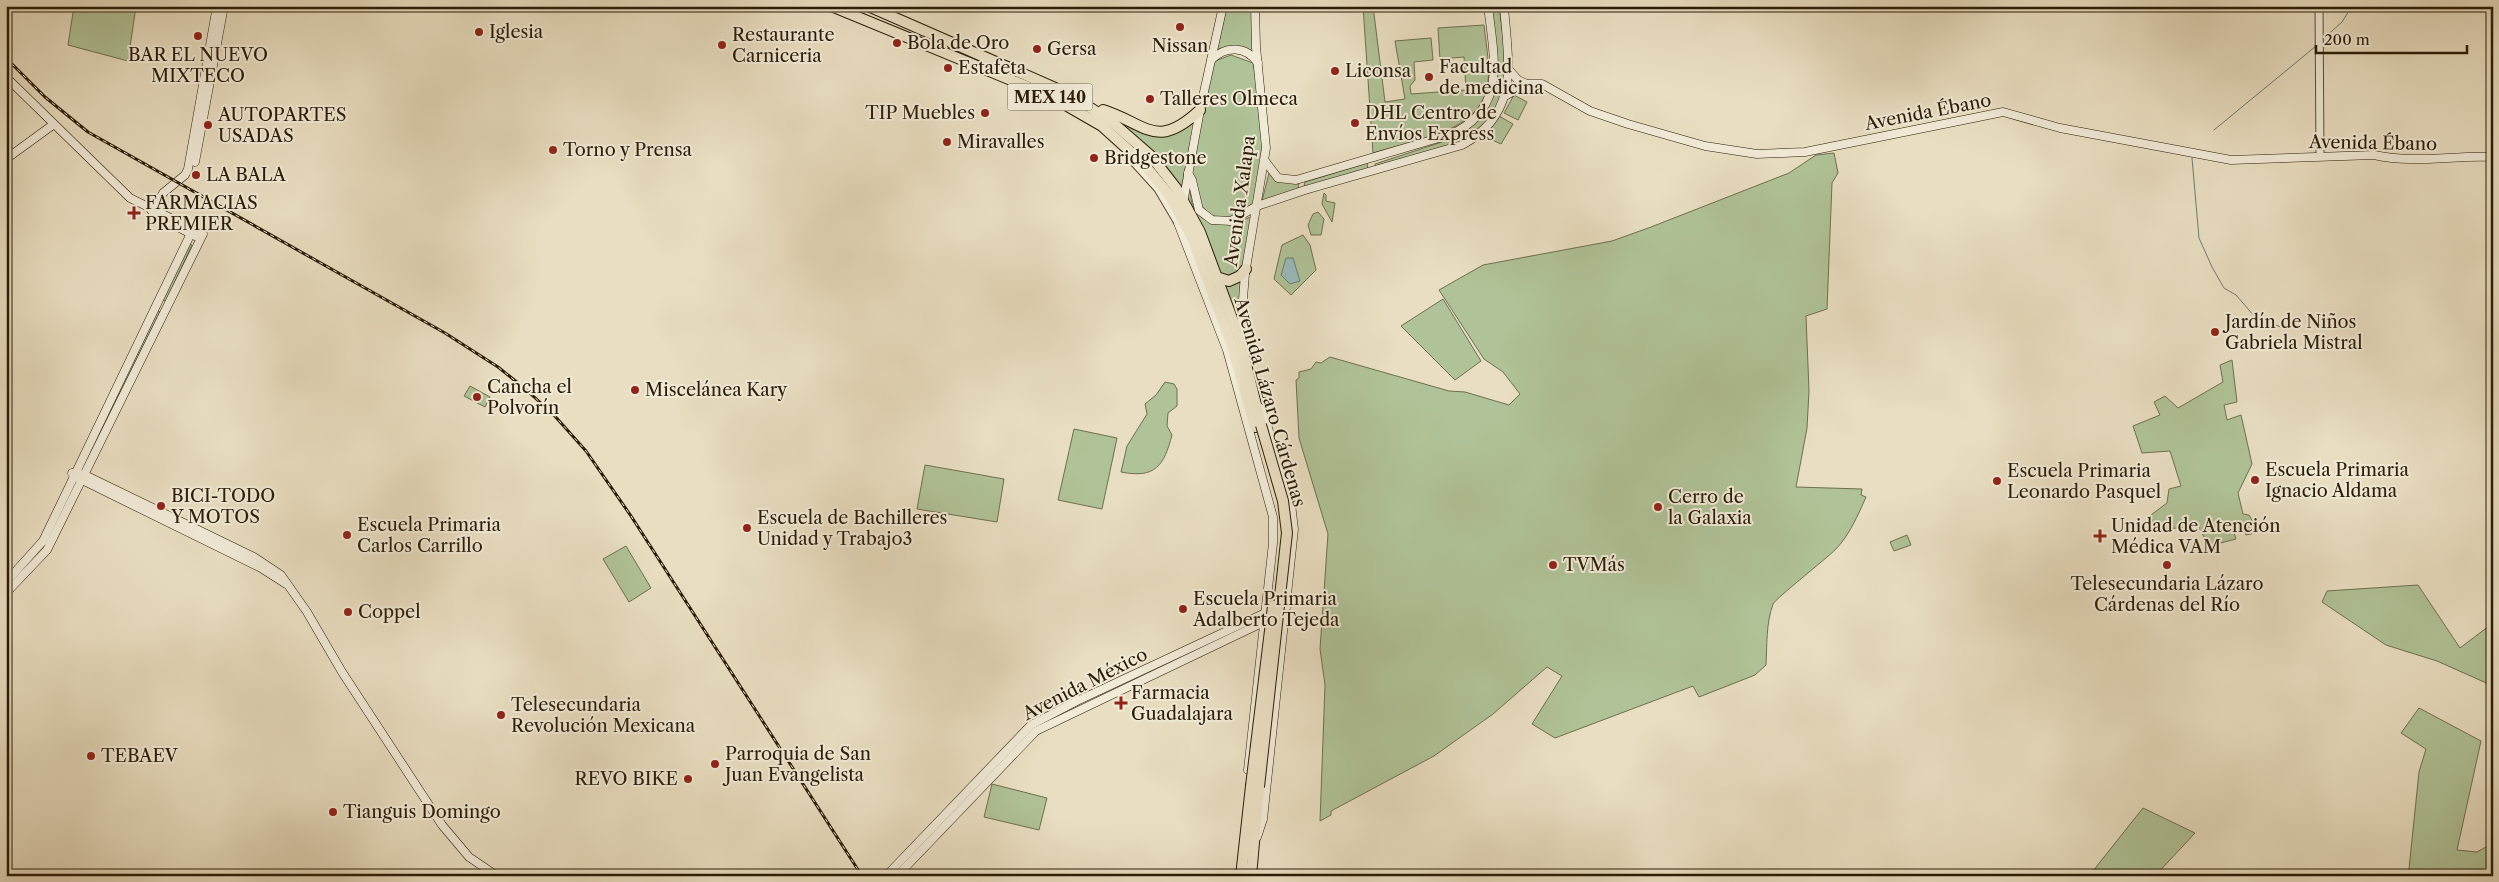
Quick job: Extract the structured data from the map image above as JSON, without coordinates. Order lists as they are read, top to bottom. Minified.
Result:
{"streets":{"highway":["MEX 140","Avenida Lázaro Cárdenas"],"main road":["Avenida Ébano","Avenida Xalapa","Avenida México"]},"crossings":[["MEX 140","Avenida Lázaro Cárdenas"],["Avenida Xalapa","Avenida Lázaro Cárdenas"]],"places":{"other":["Nissan","Iglesia","BAR EL NUEVO MIXTECO","Bola de Oro","Restaurante Carniceria","Gersa","Estafeta","Liconsa","Facultad de medicina","Talleres Olmeca","TIP Muebles","DHL Centro de Envíos Express","AUTOPARTES USADAS","Miravalles","Torno y Prensa","Bridgestone","LA BALA","Jardín de Niños Gabriela Mistral","Miscelánea Kary","Cancha el Polvorín","Escuela Primaria Ignacio Aldama","Escuela Primaria Leonardo Pasquel","BICI-TODO Y MOTOS","Cerro de la Galaxia","Escuela de Bachilleres Unidad y Trabajo3","Escuela Primaria Carlos Carrillo","TVMás","Telesecundaria Lázaro Cárdenas del Río","Escuela Primaria Adalberto Tejeda","Coppel","Telesecundaria Revolución Mexicana","TEBAEV","Parroquia de San Juan Evangelista","REVO BIKE","Tianguis Domingo"],"health":["FARMACIAS PREMIER","Unidad de Atención Médica VAM","Farmacia Guadalajara"]},"scale_bar":"200 m"}
